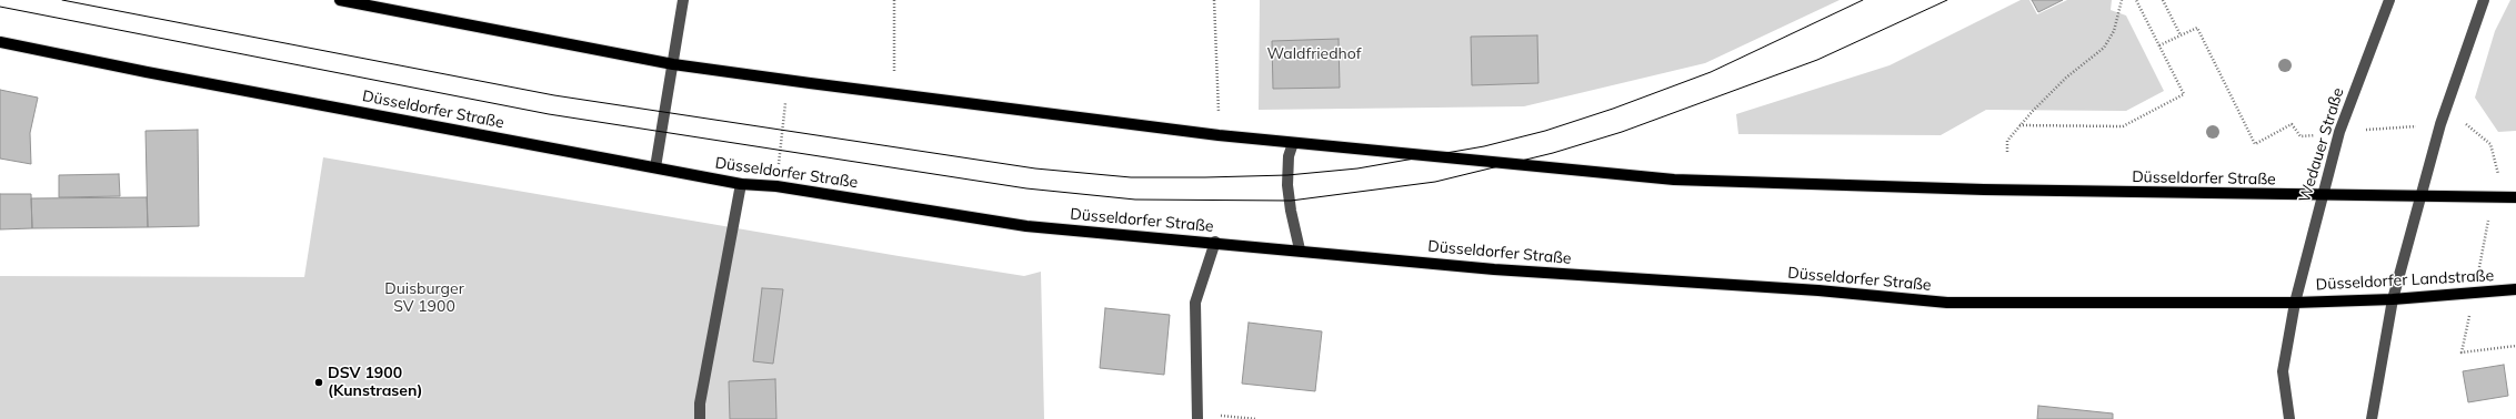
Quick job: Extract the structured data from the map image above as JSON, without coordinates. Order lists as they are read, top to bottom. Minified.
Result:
{"streets":{"main road":["Düsseldorfer Straße","Düsseldorfer Landstraße"],"street":["Wedauer Straße"]},"crossings":[["Düsseldorfer Straße","Wedauer Straße"],["Düsseldorfer Straße","Düsseldorfer Landstraße"],["Wedauer Straße","Düsseldorfer Landstraße"]],"parks":["Waldfriedhof","Duisburger SV 1900"],"places":["DSV 1900 (Kunstrasen)"]}
